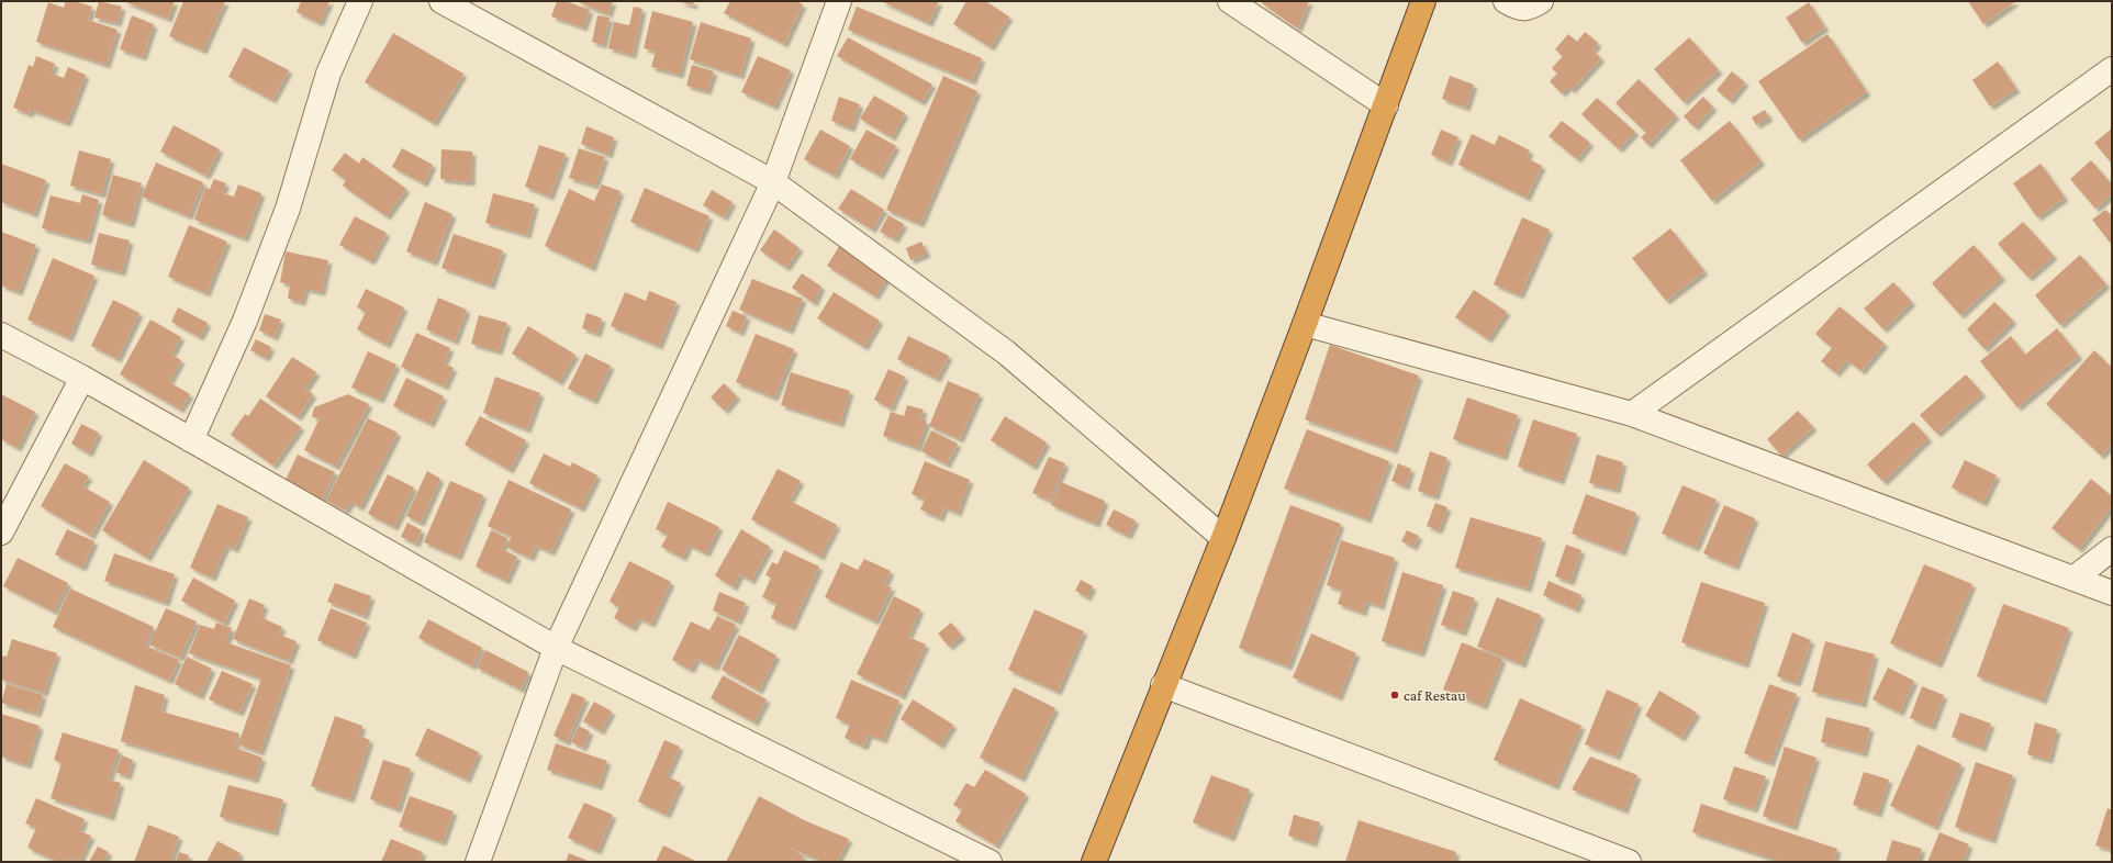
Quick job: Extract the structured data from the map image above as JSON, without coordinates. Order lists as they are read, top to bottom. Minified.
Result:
{"places":["caf Restau"]}
